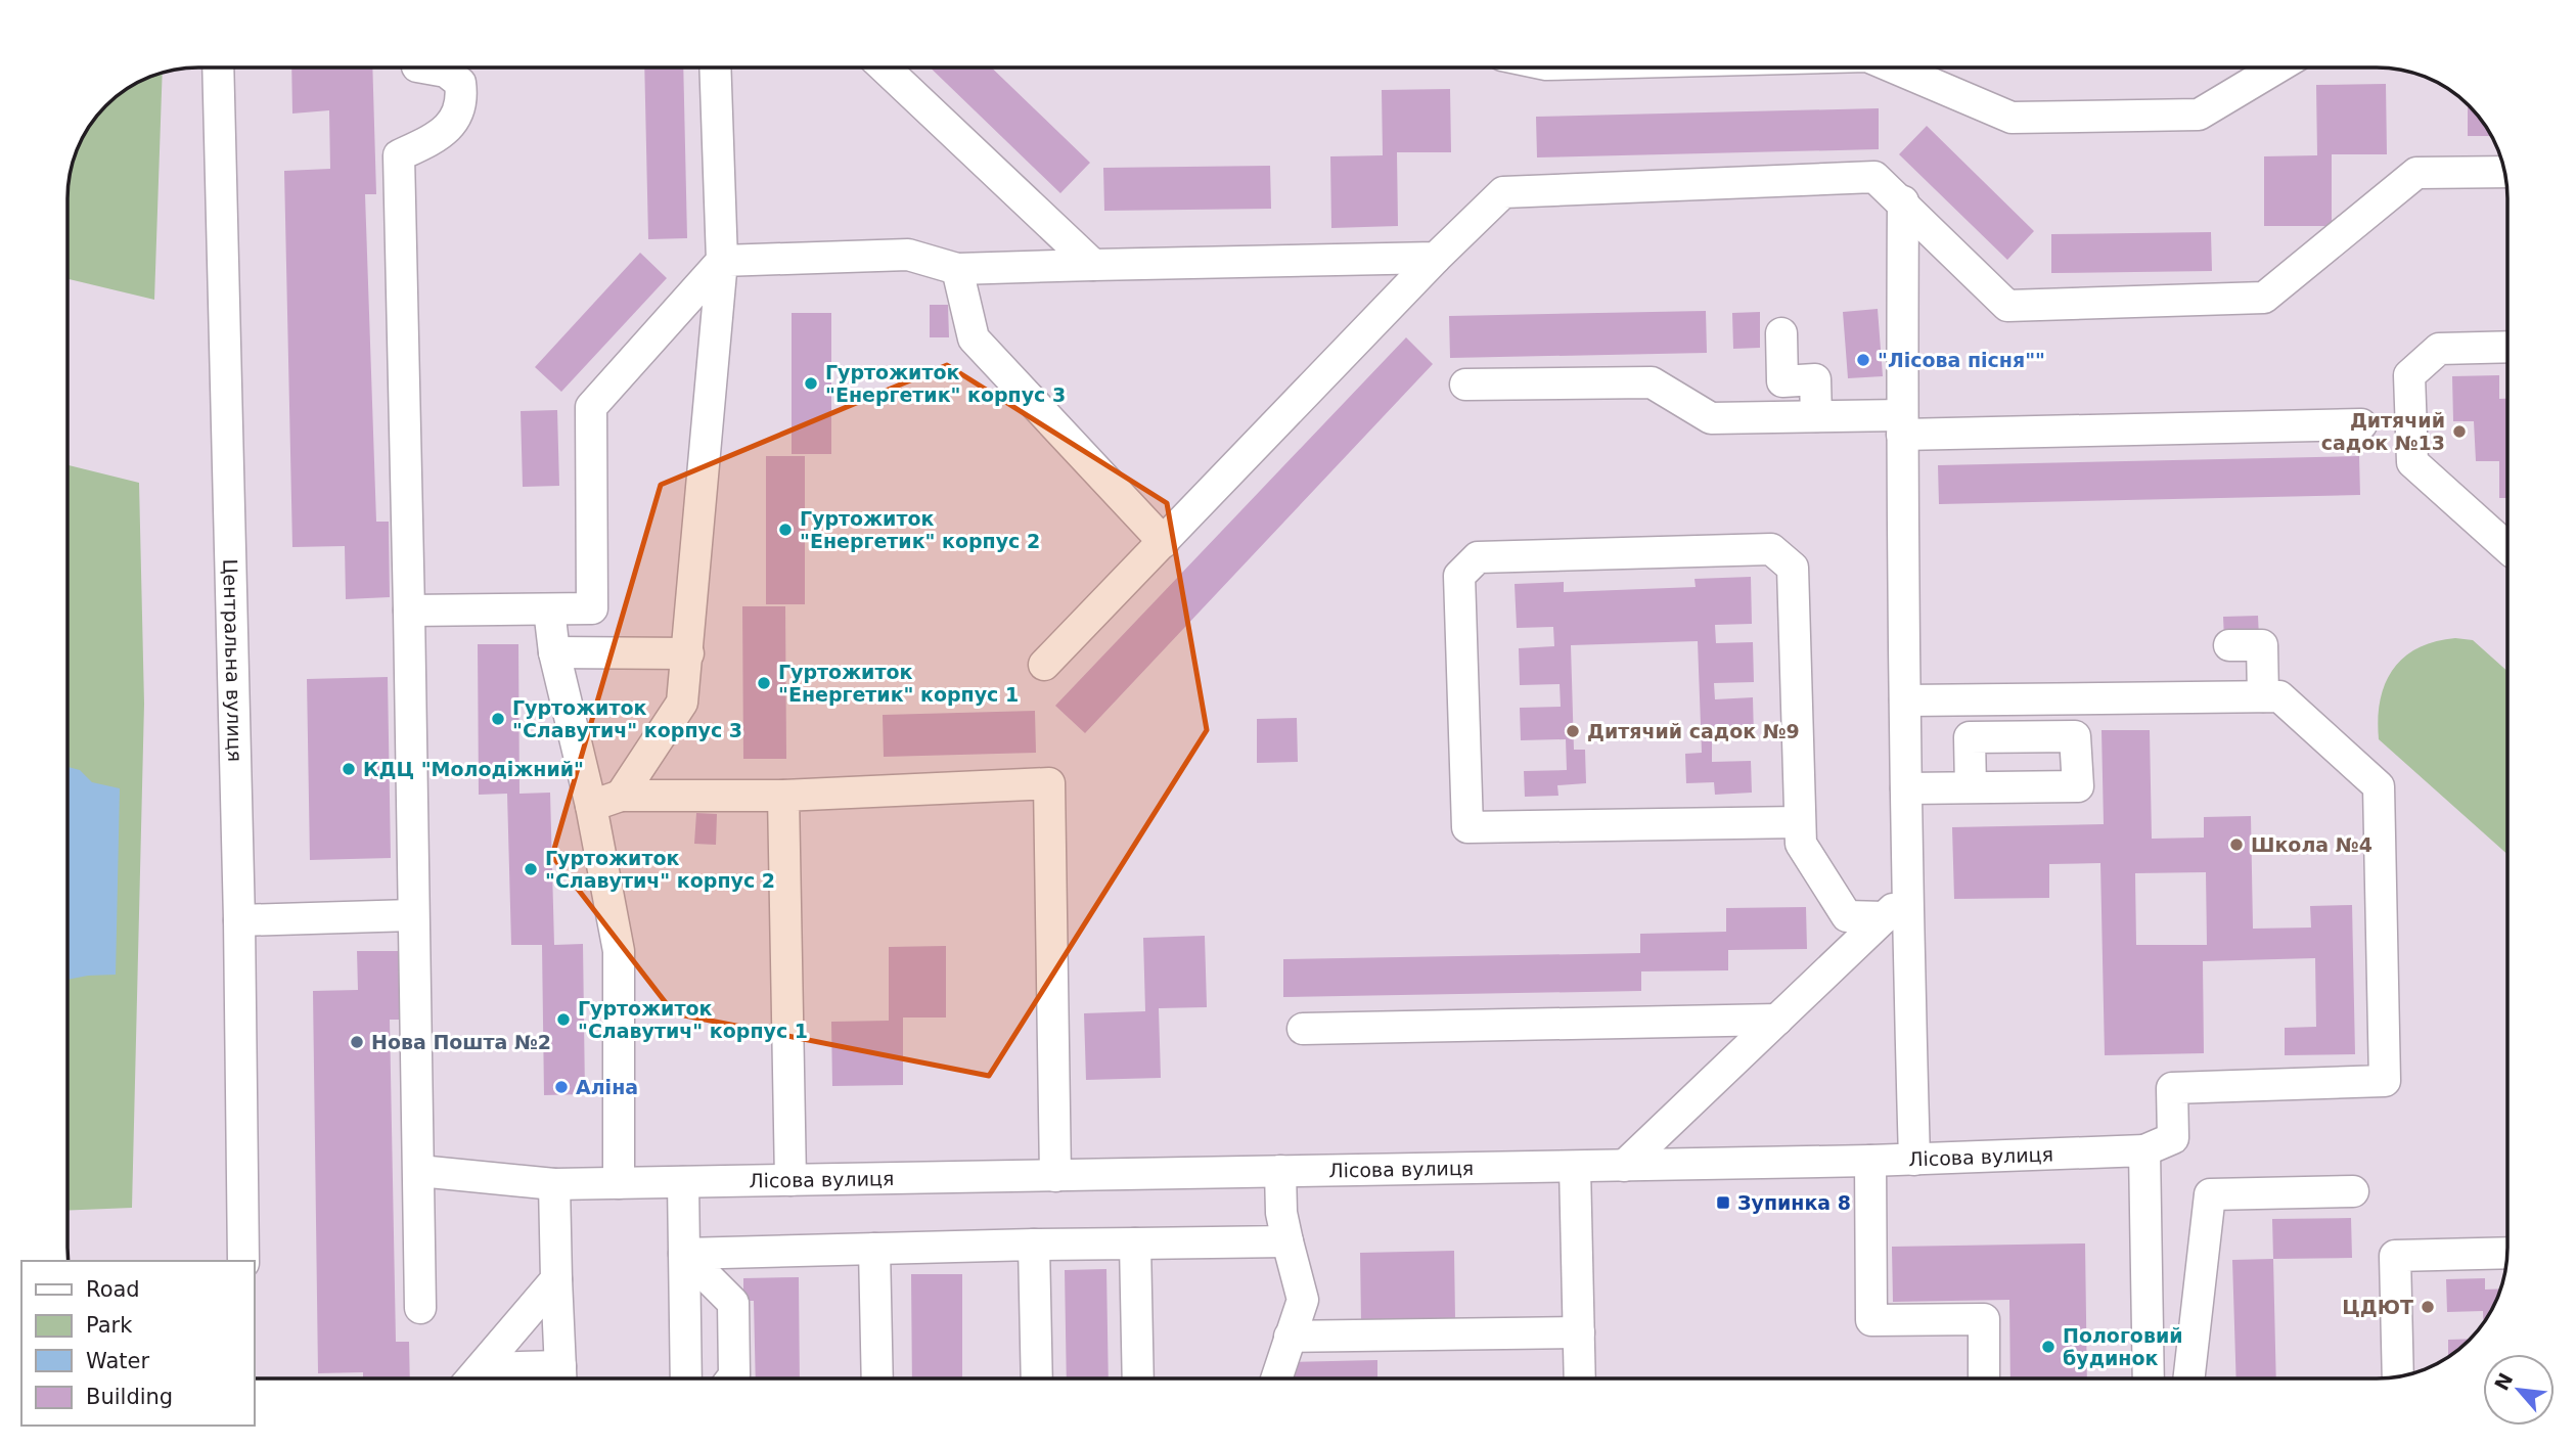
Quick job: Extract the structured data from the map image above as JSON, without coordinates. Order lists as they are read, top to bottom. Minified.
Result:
{"streets":{"street":["Центральна вулиця","Лісова вулиця"]},"places":{"other":["\"Лісова пісня\"\"","Гуртожиток \"Енергетик\" корпус 3","Дитячий садок №13","Гуртожиток \"Енергетик\" корпус 2","Гуртожиток \"Енергетик\" корпус 1","Гуртожиток \"Славутич\" корпус 3","Дитячий садок №9","КДЦ \"Молодіжний\"","Школа №4","Гуртожиток \"Славутич\" корпус 2","Гуртожиток \"Славутич\" корпус 1","Нова Пошта №2","Аліна","ЦДЮТ","Пологовий будинок"],"transit":["Зупинка 8"]},"legend":["Road","Park","Water","Building"],"north":"top left"}
